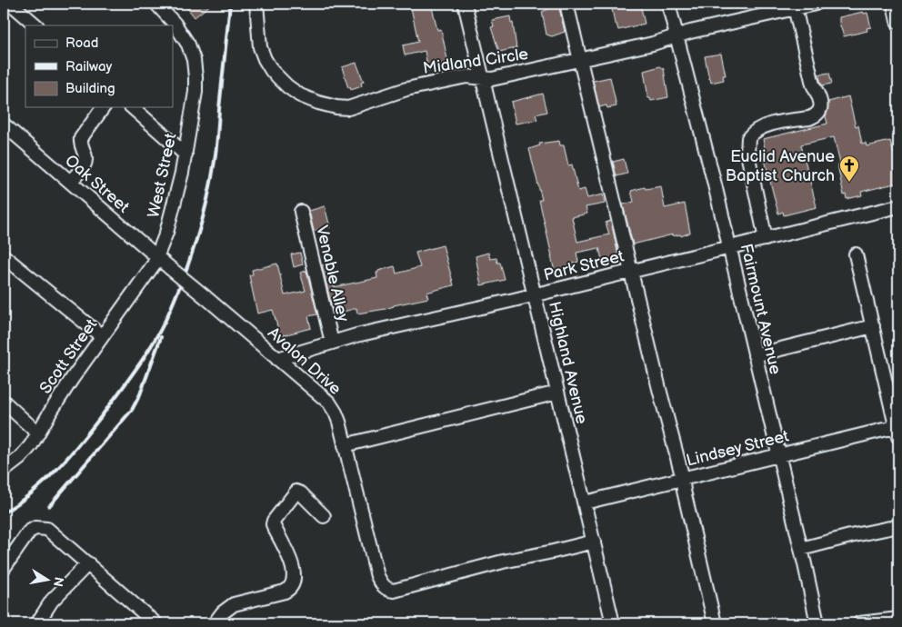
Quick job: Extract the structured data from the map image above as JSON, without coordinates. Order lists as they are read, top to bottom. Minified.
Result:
{"streets":{"street":["Midland Circle","West Street","Oak Street","Park Street","Venable Alley","Fairmount Avenue","Scott Street","Avalon Drive","Highland Avenue","Lindsey Street"]},"crossings":[["Midland Circle","Fairmount Avenue"],["Midland Circle","Highland Avenue"],["West Street","Oak Street"],["West Street","Scott Street"],["Oak Street","Scott Street"],["Oak Street","Avalon Drive"],["Park Street","Venable Alley"],["Park Street","Fairmount Avenue"],["Park Street","Avalon Drive"],["Park Street","Highland Avenue"],["Fairmount Avenue","Lindsey Street"],["Avalon Drive","Highland Avenue"],["Highland Avenue","Lindsey Street"]],"places":{"church":["Euclid Avenue Baptist Church"]},"legend":["Road","Railway","Building"],"north":"right"}
